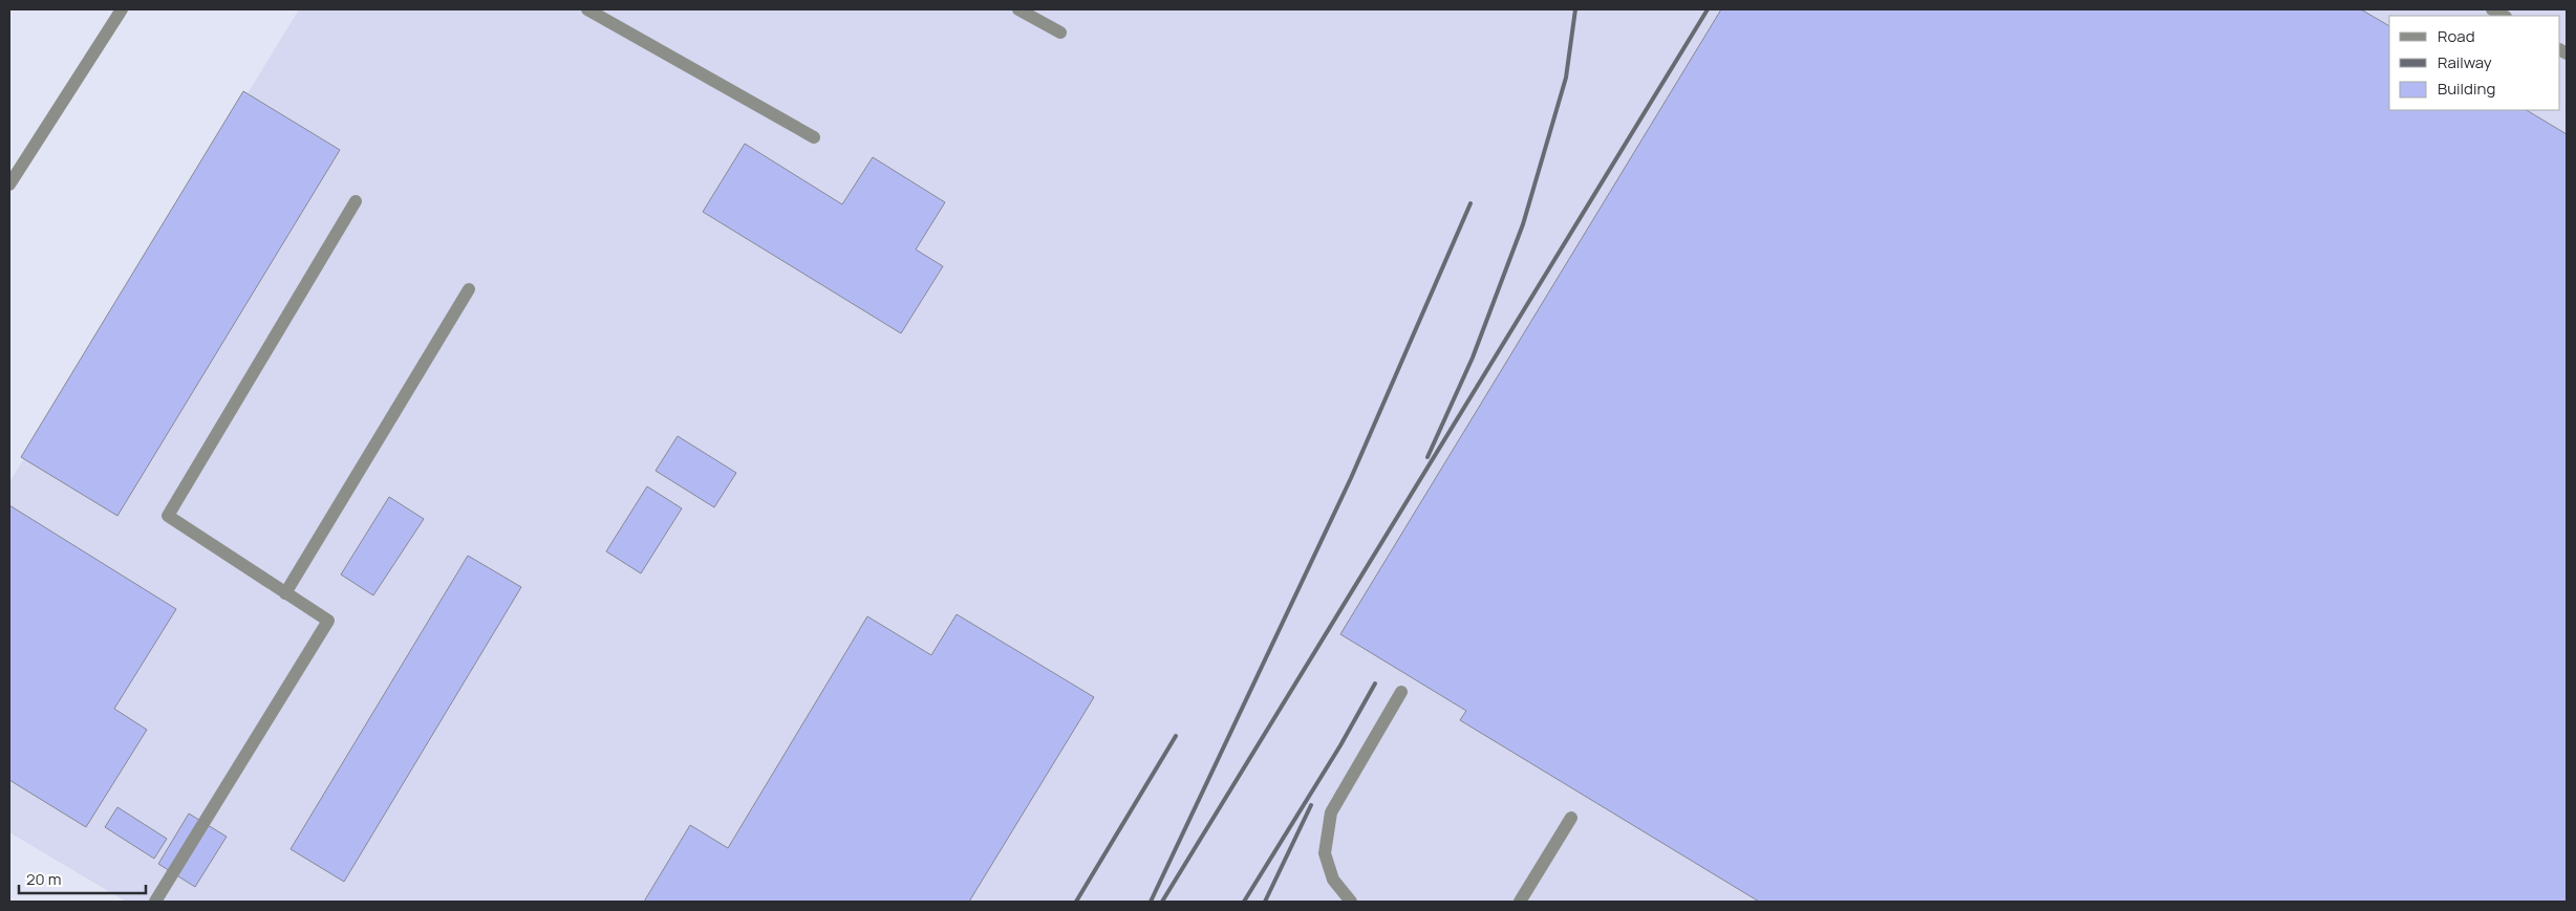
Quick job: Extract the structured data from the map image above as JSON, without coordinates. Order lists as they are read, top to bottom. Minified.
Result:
{"legend":["Road","Railway","Building"],"scale_bar":"20 m"}
